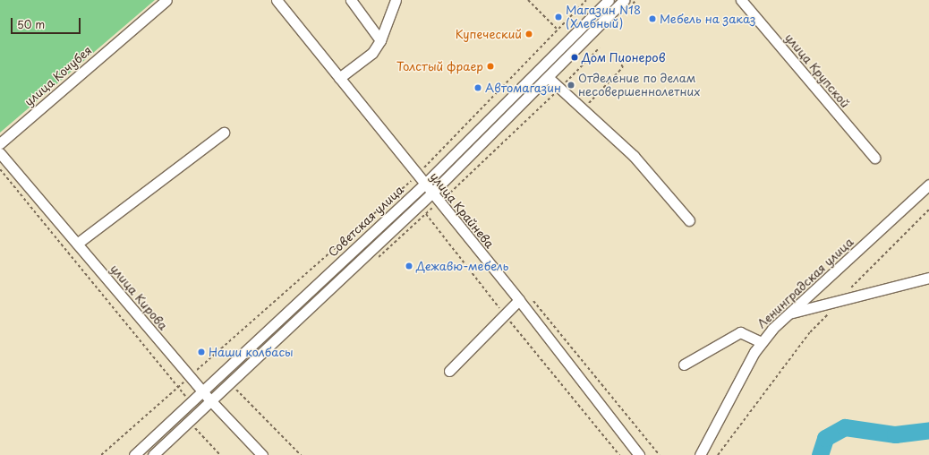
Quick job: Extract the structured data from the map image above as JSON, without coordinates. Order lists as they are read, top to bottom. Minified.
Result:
{"streets":{"street":["улица Крупской","улица Кочубея","улица Крайнева","Советская улица","Ленинградская улица","улица Кирова"]},"crossings":[["улица Крайнева","Советская улица"],["Советская улица","улица Кирова"]],"places":["Магазин N18 (Хлебный)","Мебель на заказ","Купеческий","Дом Пионеров","Толстый фраер","Отделение по делам несовершеннолетних","Автомагазин","Дежавю-мебель","Наши колбасы"],"scale_bar":"50 m"}
